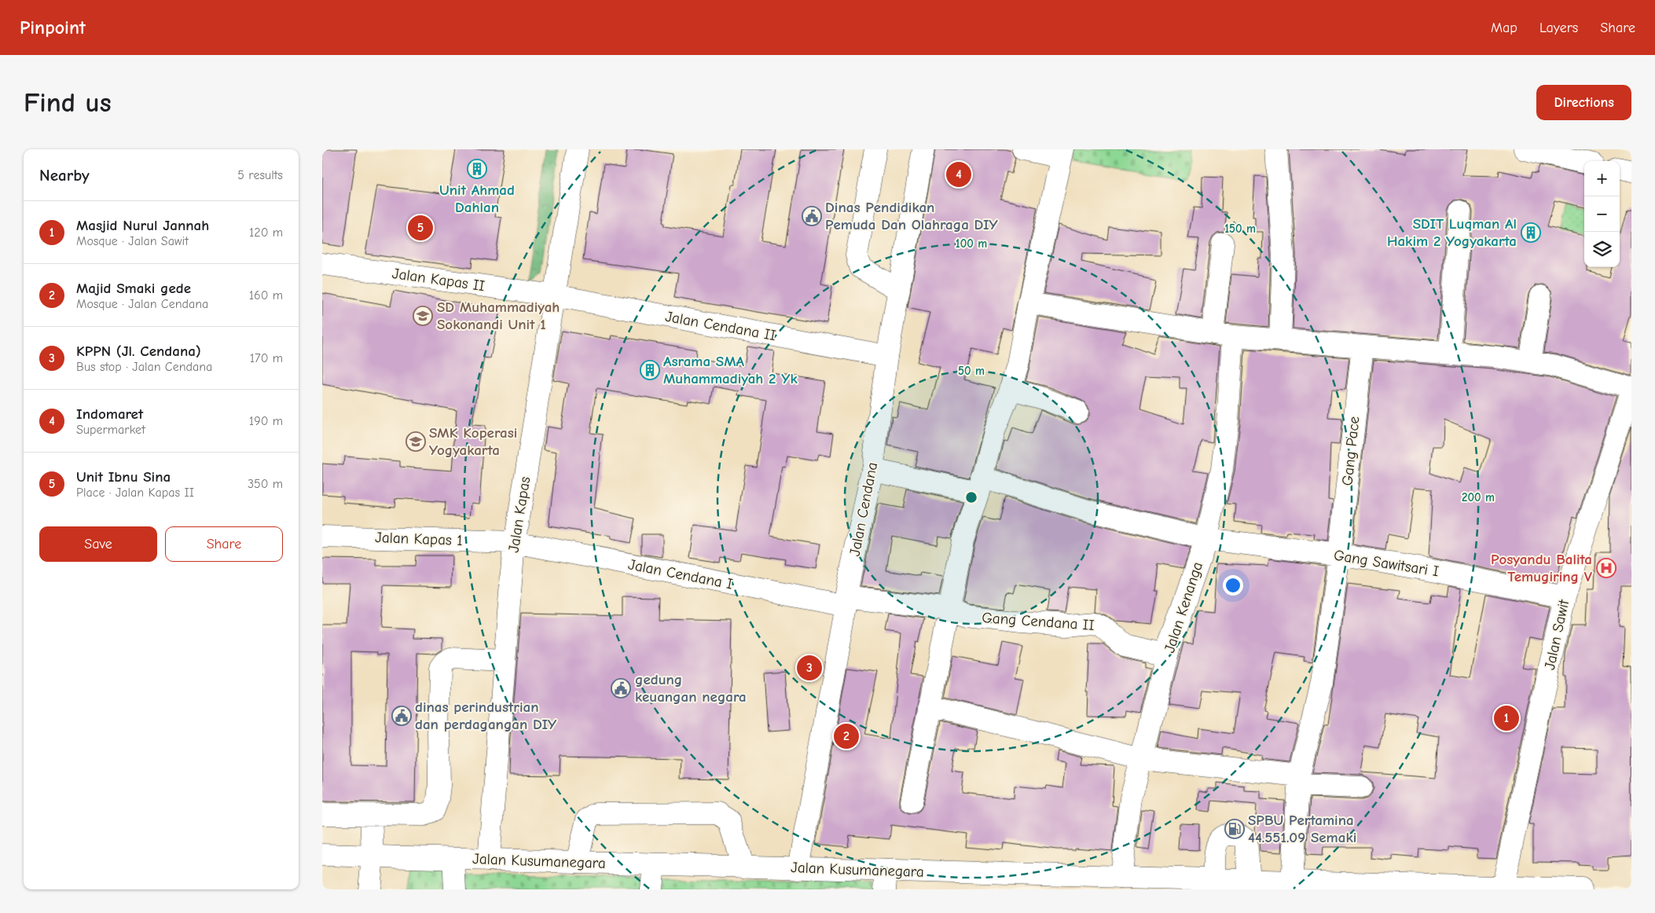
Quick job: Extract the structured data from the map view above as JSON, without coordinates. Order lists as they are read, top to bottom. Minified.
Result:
{"streets":{"street":["Jalan Kapas II","Jalan Cendana II","Gang Pace","Jalan Cendana","Jalan Kapas","Jalan Kapas 1","Gang Sawitsari I","Jalan Cendana I","Jalan Kenanga","Gang Cendana II","Jalan Sawit","Jalan Kusumanegara"]},"crossings":[["Jalan Kapas II","Jalan Cendana II"],["Jalan Kapas II","Jalan Kapas"],["Jalan Cendana II","Jalan Cendana"],["Jalan Cendana II","Jalan Kapas"],["Gang Pace","Gang Sawitsari I"],["Gang Pace","Jalan Kusumanegara"],["Jalan Cendana","Gang Sawitsari I"],["Jalan Cendana","Jalan Cendana I"],["Jalan Cendana","Jalan Kusumanegara"],["Jalan Kapas","Jalan Kapas 1"],["Jalan Kapas","Jalan Cendana I"],["Jalan Kapas","Jalan Kusumanegara"],["Jalan Kapas 1","Jalan Cendana I"],["Gang Sawitsari I","Jalan Kenanga"],["Gang Sawitsari I","Jalan Sawit"],["Jalan Cendana I","Gang Cendana II"],["Jalan Kenanga","Gang Cendana II"],["Jalan Kenanga","Jalan Kusumanegara"],["Jalan Sawit","Jalan Kusumanegara"]],"places":{"building":["Unit Ahmad Dahlan","SDIT Luqman Al Hakim 2 Yogyakarta","Asrama SMA Muhammadiyah 2 Yk"],"public building":["Dinas Pendidikan Pemuda Dan Olahraga DIY","gedung keuangan negara","dinas perindustrian dan perdagangan DIY"],"school or university":["SD Muhammadiyah Sokonandi Unit 1","SMK Koperasi Yogyakarta"],"hospital":["Posyandu Balita Temugiring V"],"fuel station":["SPBU Pertamina 44.551.09 Semaki"]},"page":{"header":"Pinpoint","nav":["Map","Layers","Share"],"buttons":["Directions",["Save","Share"]],"title":"Find us","heading":["Nearby","5 results"],"pins":["4","5","3","1","2"],"map_buttons":["+","−"],"list":[{"mark":"1","name":"Masjid Nurul Jannah","note":"Mosque · Jalan Sawit","value":"120 m"},{"mark":"2","name":"Majid Smaki gede","note":"Mosque · Jalan Cendana","value":"160 m"},{"mark":"3","name":"KPPN (Jl. Cendana)","note":"Bus stop · Jalan Cendana","value":"170 m"},{"mark":"4","name":"Indomaret","note":"Supermarket","value":"190 m"},{"mark":"5","name":"Unit Ibnu Sina","note":"Place · Jalan Kapas II","value":"350 m"}]},"rings":["150 m","100 m","50 m","200 m"]}
